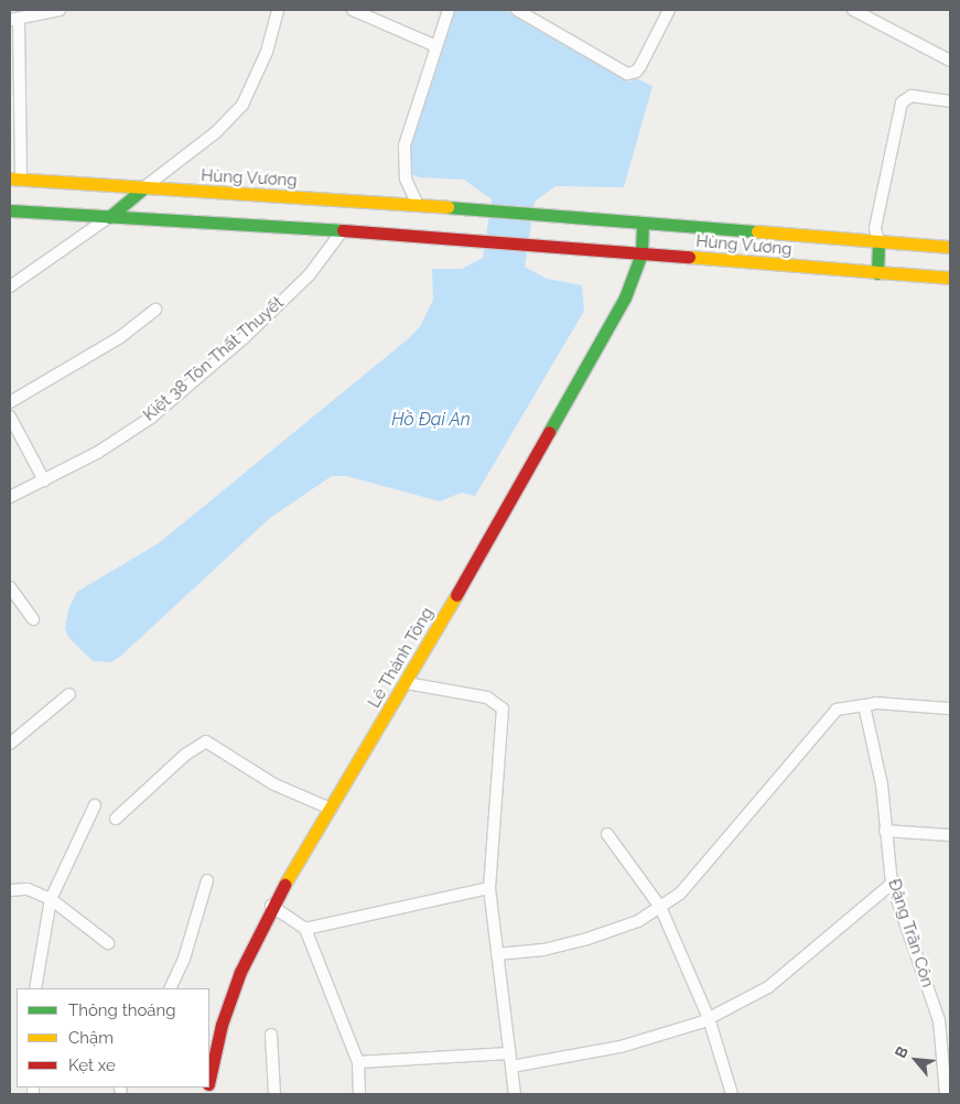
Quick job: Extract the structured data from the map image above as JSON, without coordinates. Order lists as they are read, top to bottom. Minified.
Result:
{"streets":{"main road":["Hùng Vương","Lê Thánh Tông"],"street":["Kiệt 38 Tôn Thất Thuyết","Đặng Trần Côn"]},"crossings":[["Hùng Vương","Kiệt 38 Tôn Thất Thuyết"],["Hùng Vương","Lê Thánh Tông"]],"water":["Hồ Đại An"],"legend":["Thông thoáng","Chậm","Kẹt xe"],"north":"top left"}
